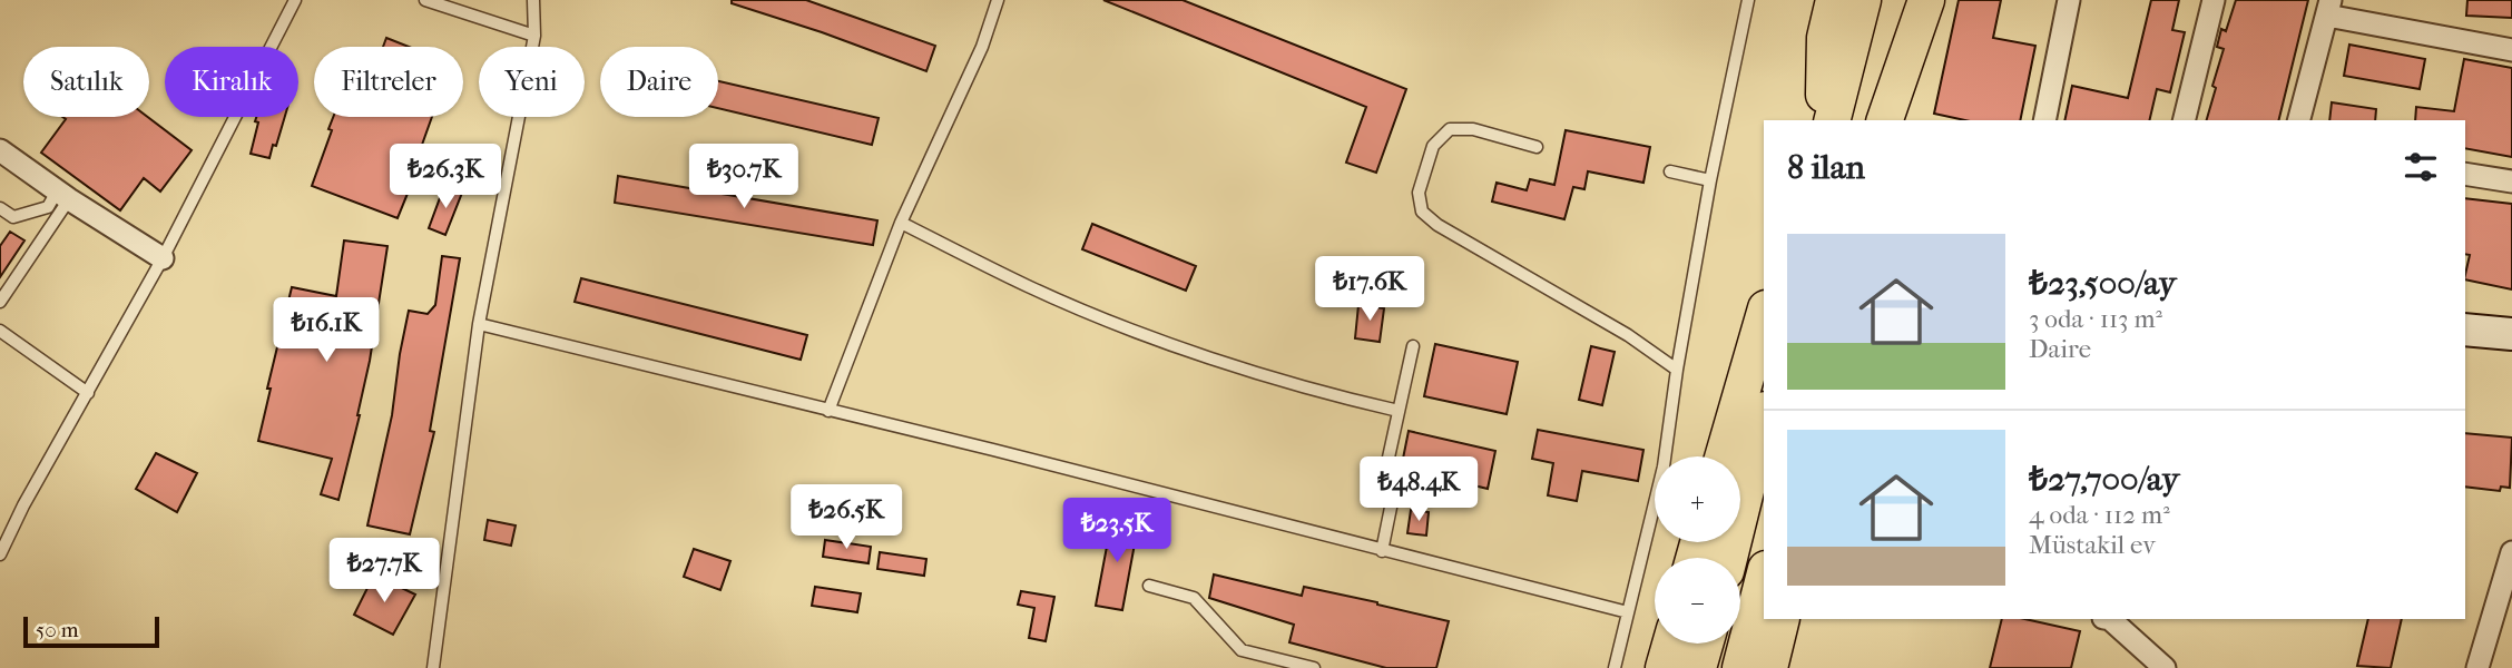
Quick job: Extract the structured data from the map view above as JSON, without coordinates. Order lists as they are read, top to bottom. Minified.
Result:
{"scale_bar":"50 m","page":{"chip":["Satılık","Kiralık","Filtreler","Yeni","Daire"],"heading":"8 ilan","price":["₺26.3K","₺30.7K","₺17.6K","₺16.1K","₺48.4K","₺26.5K","₺23.5K","₺27.7K"],"list":[{"name":"₺23,500/ay","note":"3 oda · 113 m² · Daire"},{"name":"₺27,700/ay","note":"4 oda · 112 m² · Müstakil ev"}],"map_buttons":["+","−"],"scale":"50 m"}}
